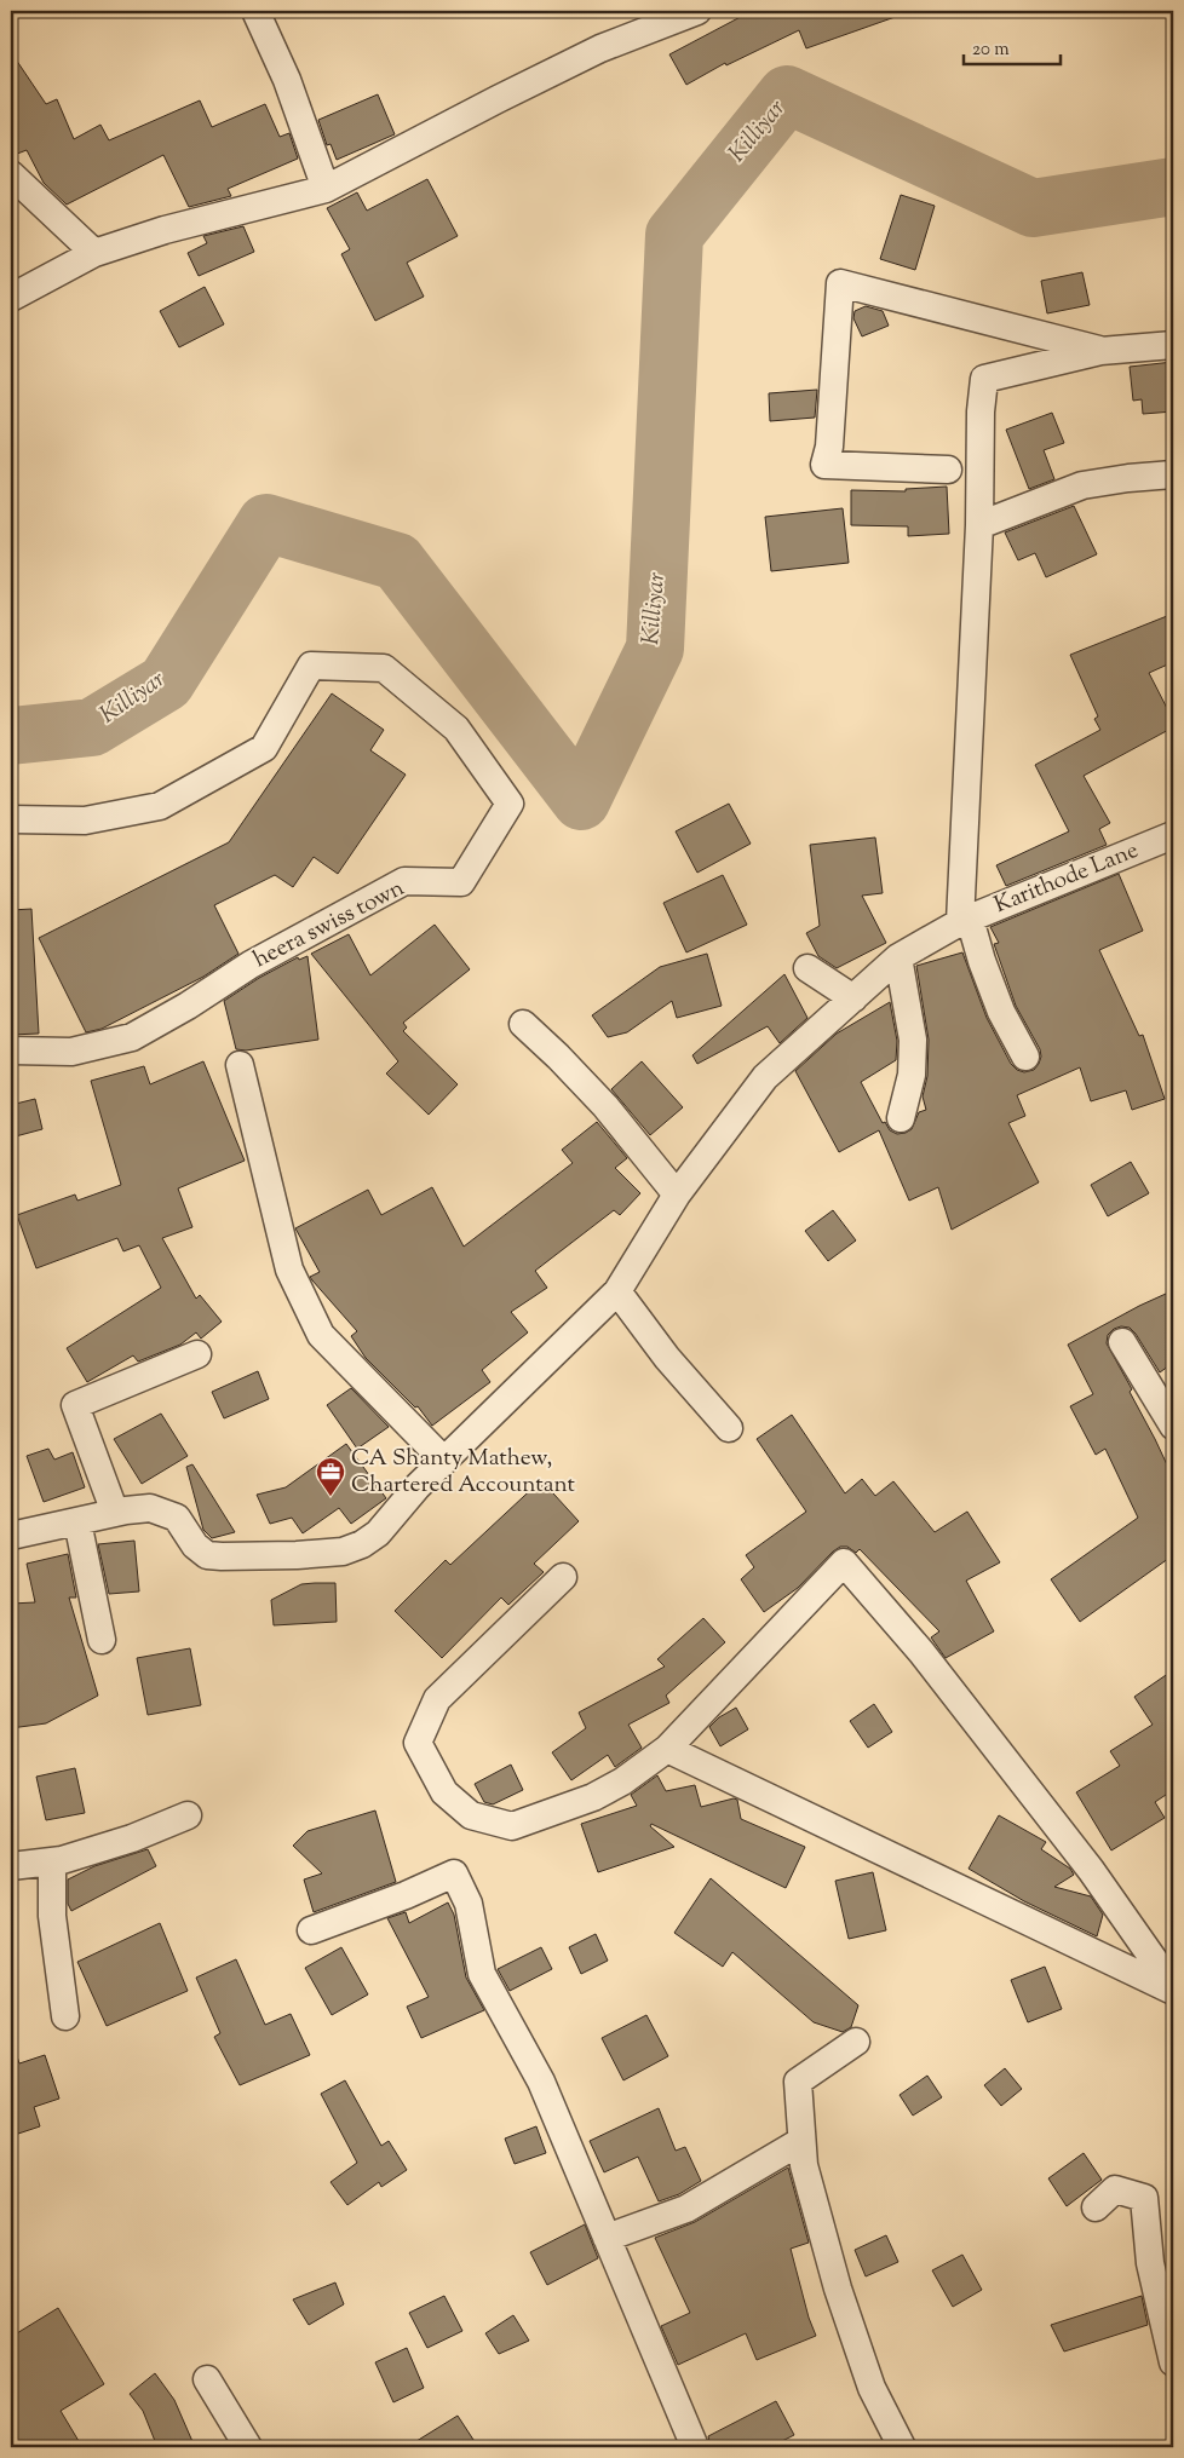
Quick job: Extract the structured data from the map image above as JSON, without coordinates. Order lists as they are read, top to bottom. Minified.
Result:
{"streets":{"street":["Karithode Lane","heera swiss town"]},"water":["Killiyar"],"places":{"office":["CA Shanty Mathew, Chartered Accountant"]},"scale_bar":"20 m"}
